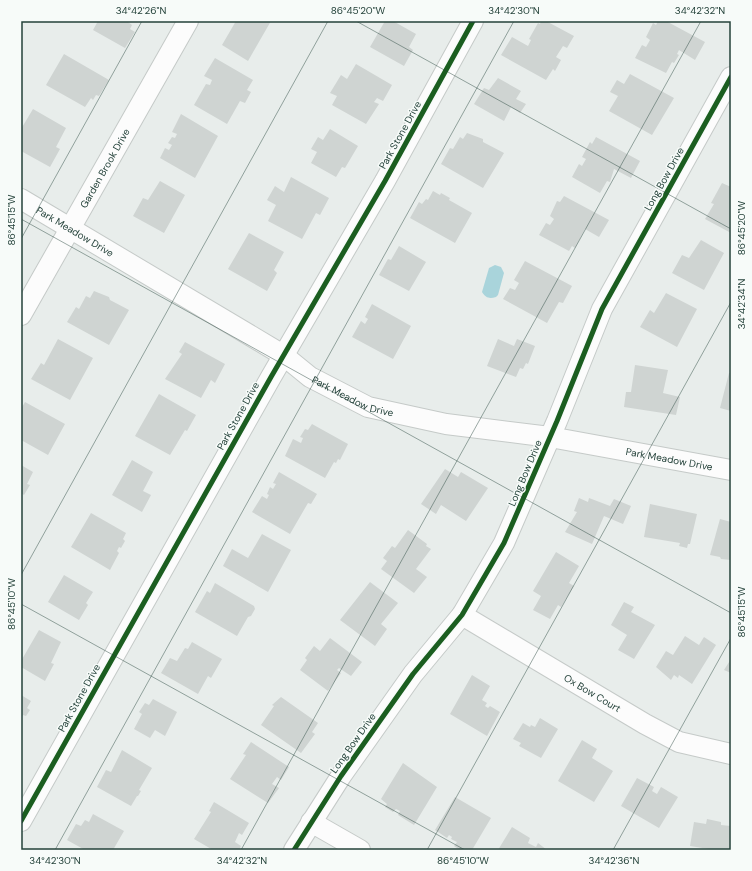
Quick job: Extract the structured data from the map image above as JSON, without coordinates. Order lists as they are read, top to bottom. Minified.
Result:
{"streets":{"street":["Park Stone Drive","Garden Brook Drive","Long Bow Drive","Park Meadow Drive","Ox Bow Court"]},"crossings":[["Park Stone Drive","Park Meadow Drive"],["Garden Brook Drive","Park Meadow Drive"],["Long Bow Drive","Park Meadow Drive"],["Long Bow Drive","Ox Bow Court"]],"coordinates":["34°42'26\"N","86°45'20\"W","34°42'30\"N","34°42'32\"N","86°45'15\"W","34°42'34\"N","86°45'10\"W","34°42'36\"N"]}
